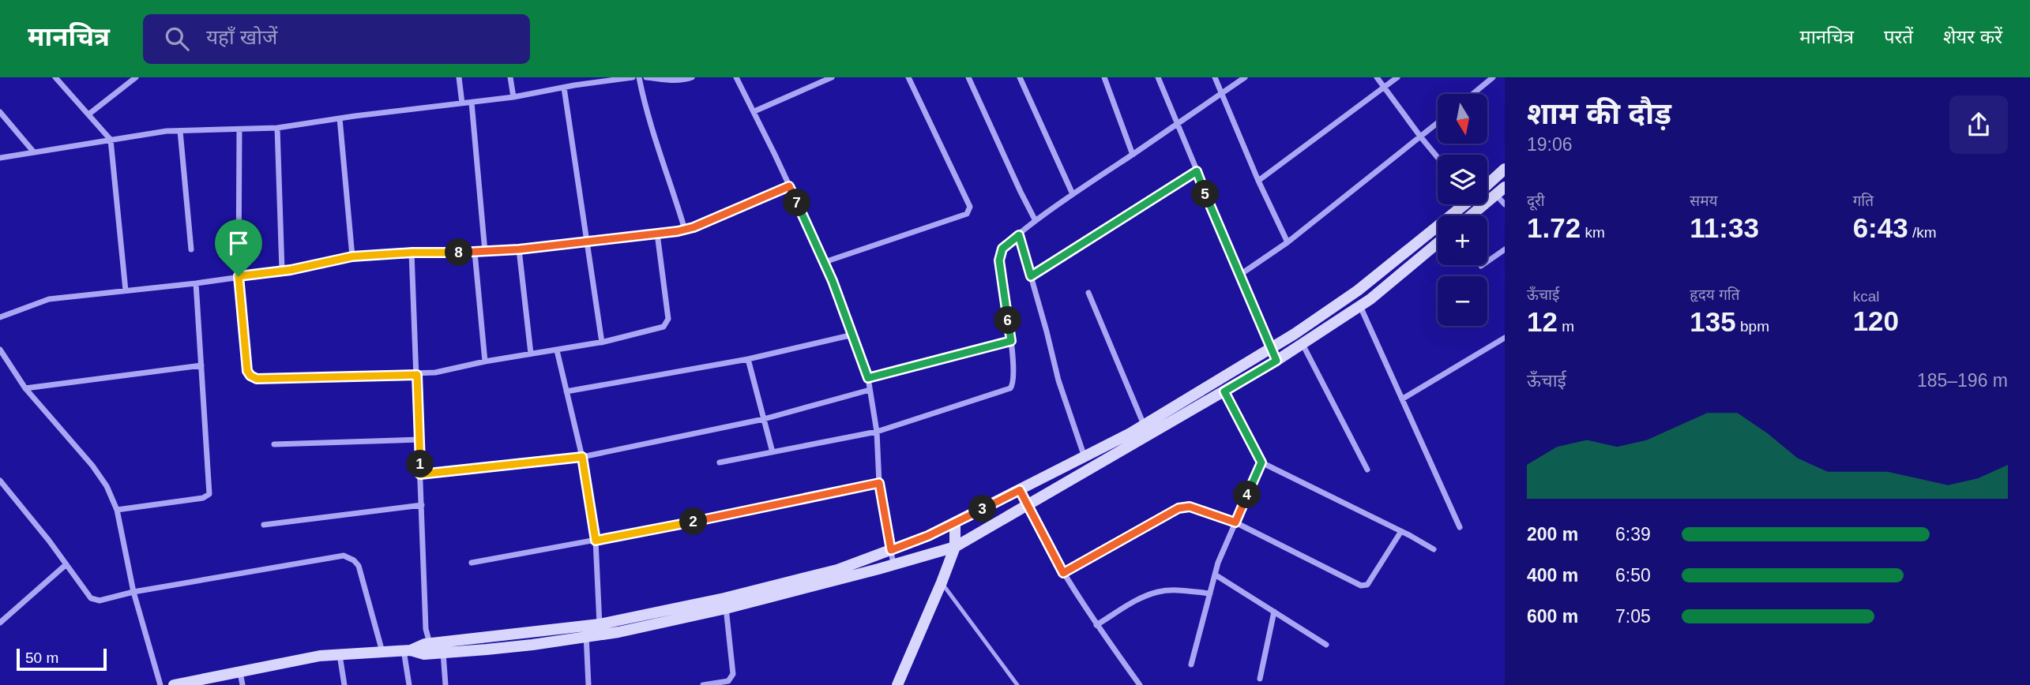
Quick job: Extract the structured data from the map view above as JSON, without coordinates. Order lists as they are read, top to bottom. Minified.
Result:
{"scale_bar":"50 m","north":"bottom","page":{"header":"मानचित्र","search":"यहाँ खोजें","nav":["मानचित्र","परतें","शेयर करें"],"heading":["शाम की दौड़","19:06"],"map_buttons":["+","−"],"stats":[["दूरी","1.72 km"],["समय","11:33"],["गति","6:43 /km"],["ऊँचाई","12 m"],["हृदय गति","135 bpm"],["kcal","120"]],"pins":["5","7","8","6","1","4","3","2"],"chart":["ऊँचाई","185–196 m"],"list":[{"name":"200 m","note":"6:39"},{"name":"400 m","note":"6:50"},{"name":"600 m","note":"7:05"}],"scale":"50 m"}}
